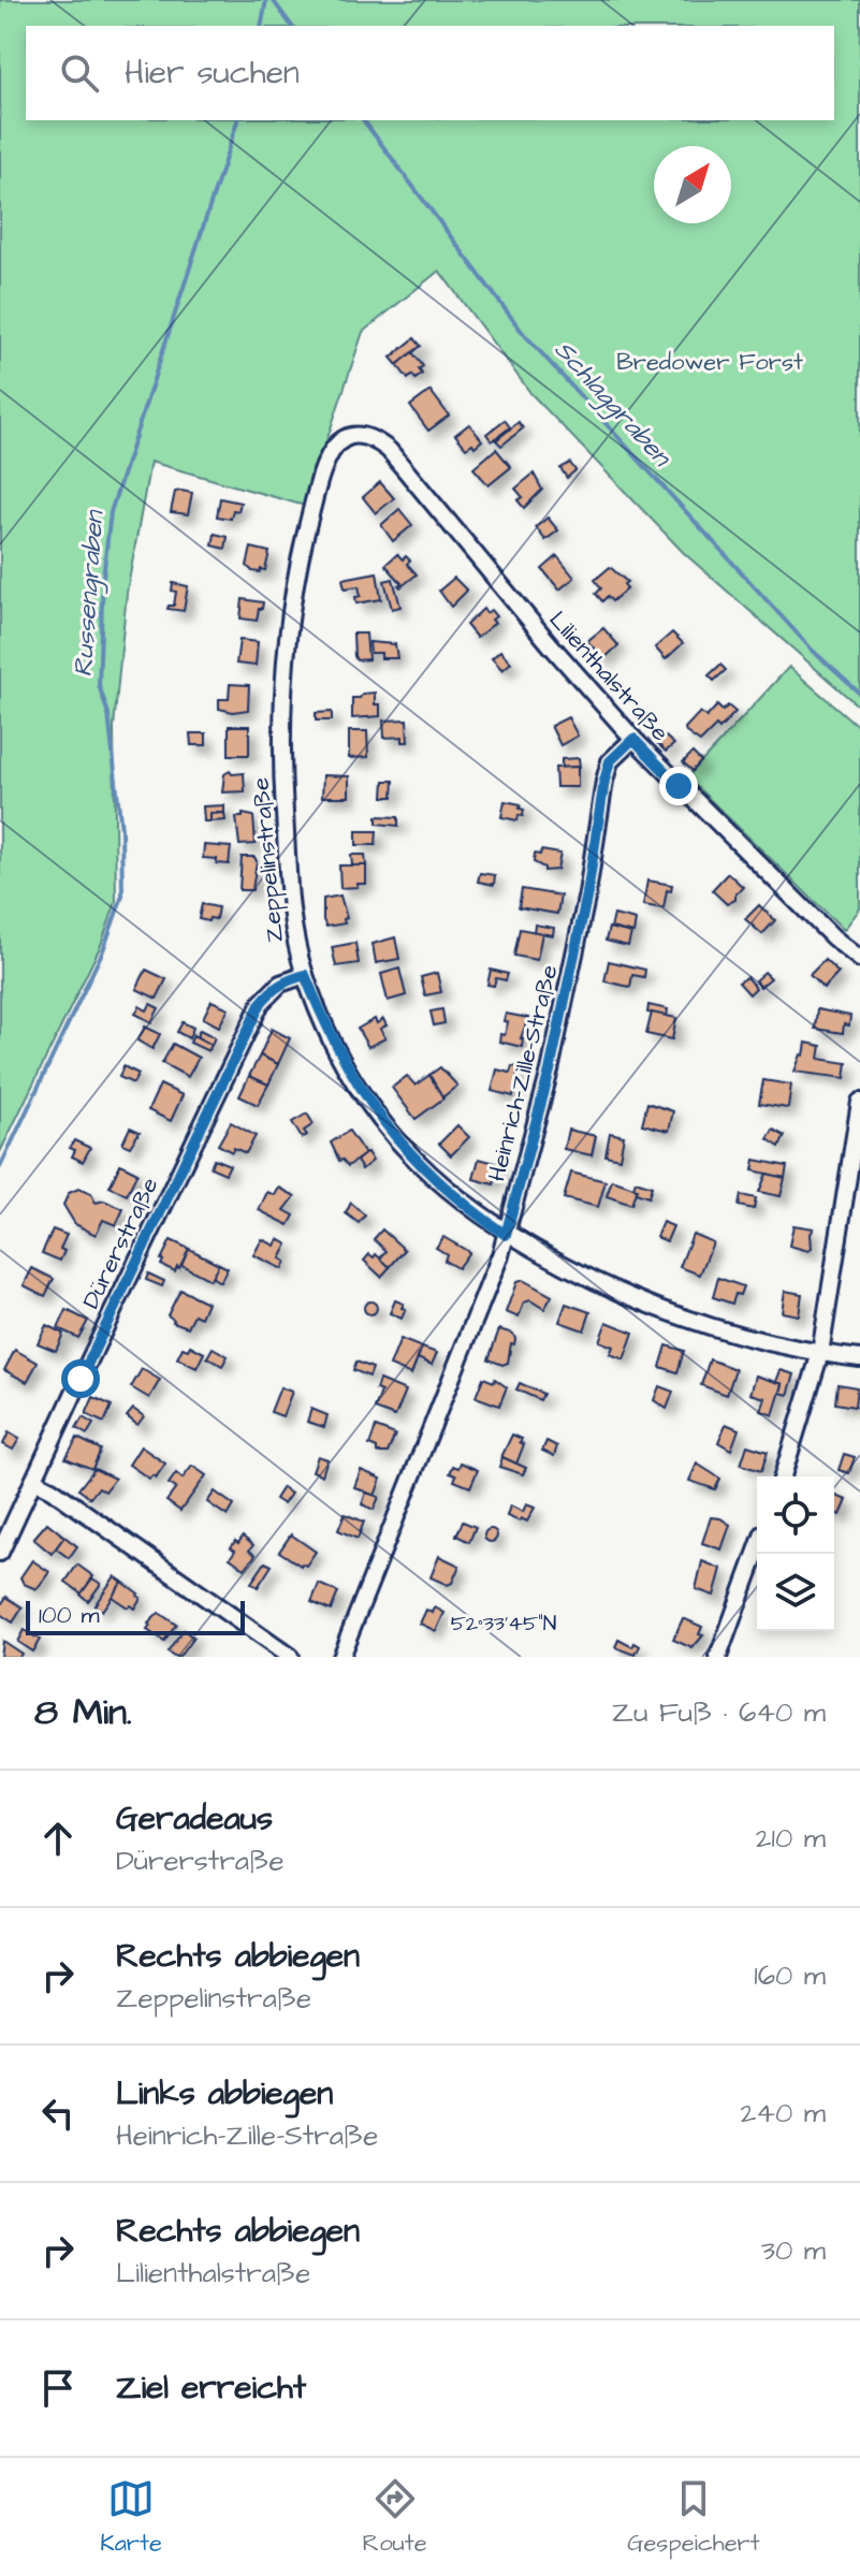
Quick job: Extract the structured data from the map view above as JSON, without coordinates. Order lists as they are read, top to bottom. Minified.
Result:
{"streets":{"street":["Lilienthalstraße","Zeppelinstraße","Heinrich-Zille-Straße","Dürerstraße"]},"crossings":[["Lilienthalstraße","Zeppelinstraße"],["Lilienthalstraße","Heinrich-Zille-Straße"],["Zeppelinstraße","Heinrich-Zille-Straße"],["Zeppelinstraße","Dürerstraße"]],"water":["Schlaggraben","Russengraben"],"parks":["Bredower Forst"],"scale_bar":"100 m","north":"top right","page":{"search":"Hier suchen","scale":"100 m","heading":["8 Min.","Zu Fuß · 640 m"],"list":[["Geradeaus","Dürerstraße","210 m"],["Rechts abbiegen","Zeppelinstraße","160 m"],["Links abbiegen","Heinrich-Zille-Straße","240 m"],["Rechts abbiegen","Lilienthalstraße","30 m"],"Ziel erreicht"],"nav":["Karte","Route","Gespeichert"]},"coordinates":["52°33'45\"N"]}
